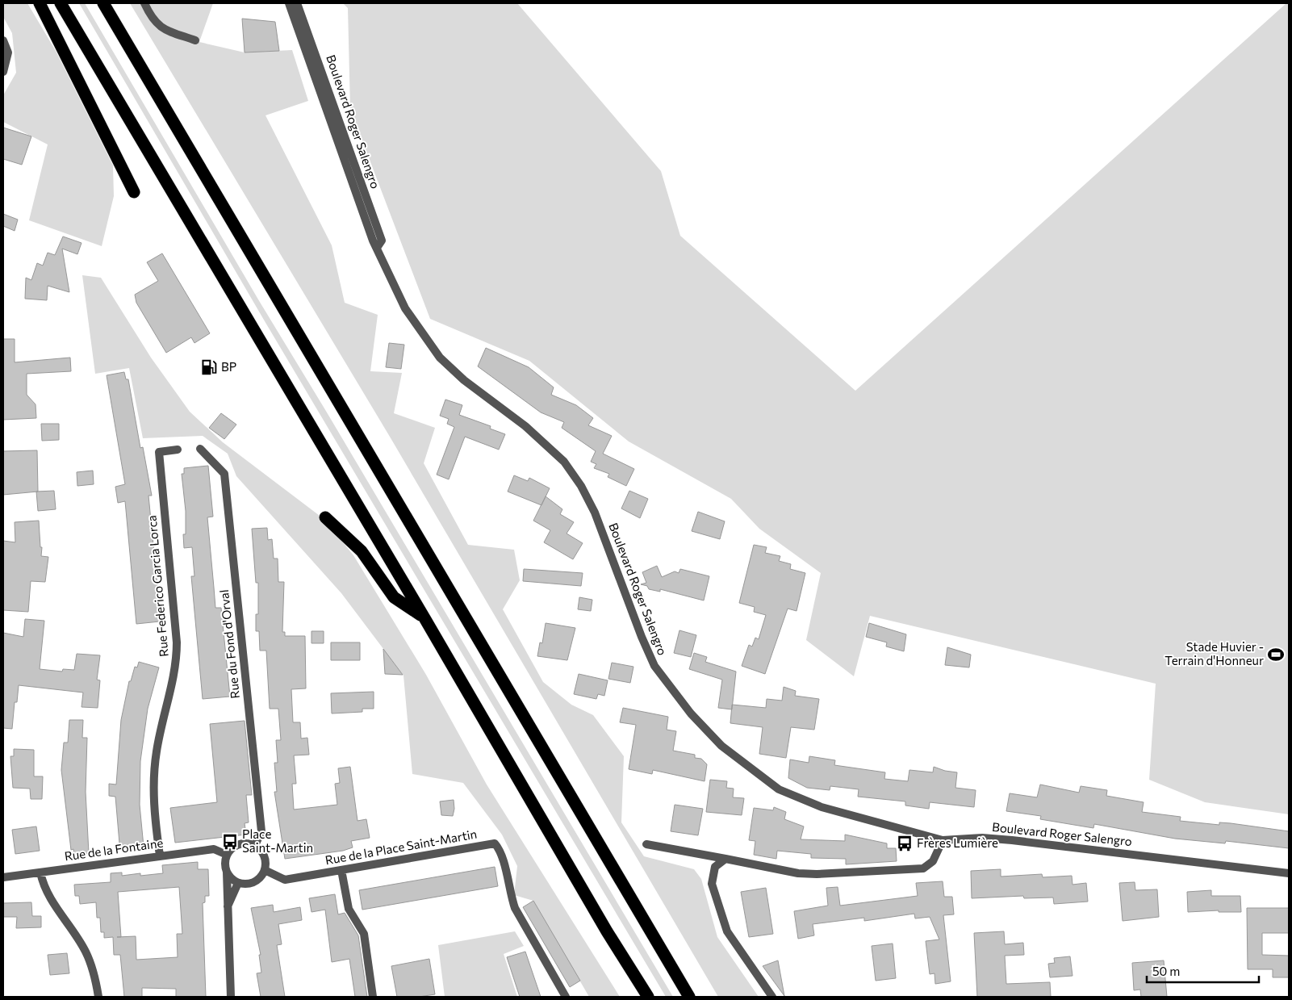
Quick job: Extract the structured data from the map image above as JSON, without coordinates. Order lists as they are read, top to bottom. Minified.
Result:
{"streets":{"street":["Boulevard Roger Salengro","Rue Federico Garcia Lorca","Rue du Fond d'Orval","Rue de la Place Saint-Martin","Rue de la Fontaine"]},"crossings":[["Rue Federico Garcia Lorca","Rue de la Fontaine"],["Rue du Fond d'Orval","Rue de la Place Saint-Martin"],["Rue du Fond d'Orval","Rue de la Fontaine"],["Rue de la Place Saint-Martin","Rue de la Fontaine"]],"places":{"fuel station":["BP"],"sports":["Stade Huvier - Terrain d'Honneur"],"bus stop":["Place Saint-Martin","Frères Lumière"]},"scale_bar":"50 m"}
